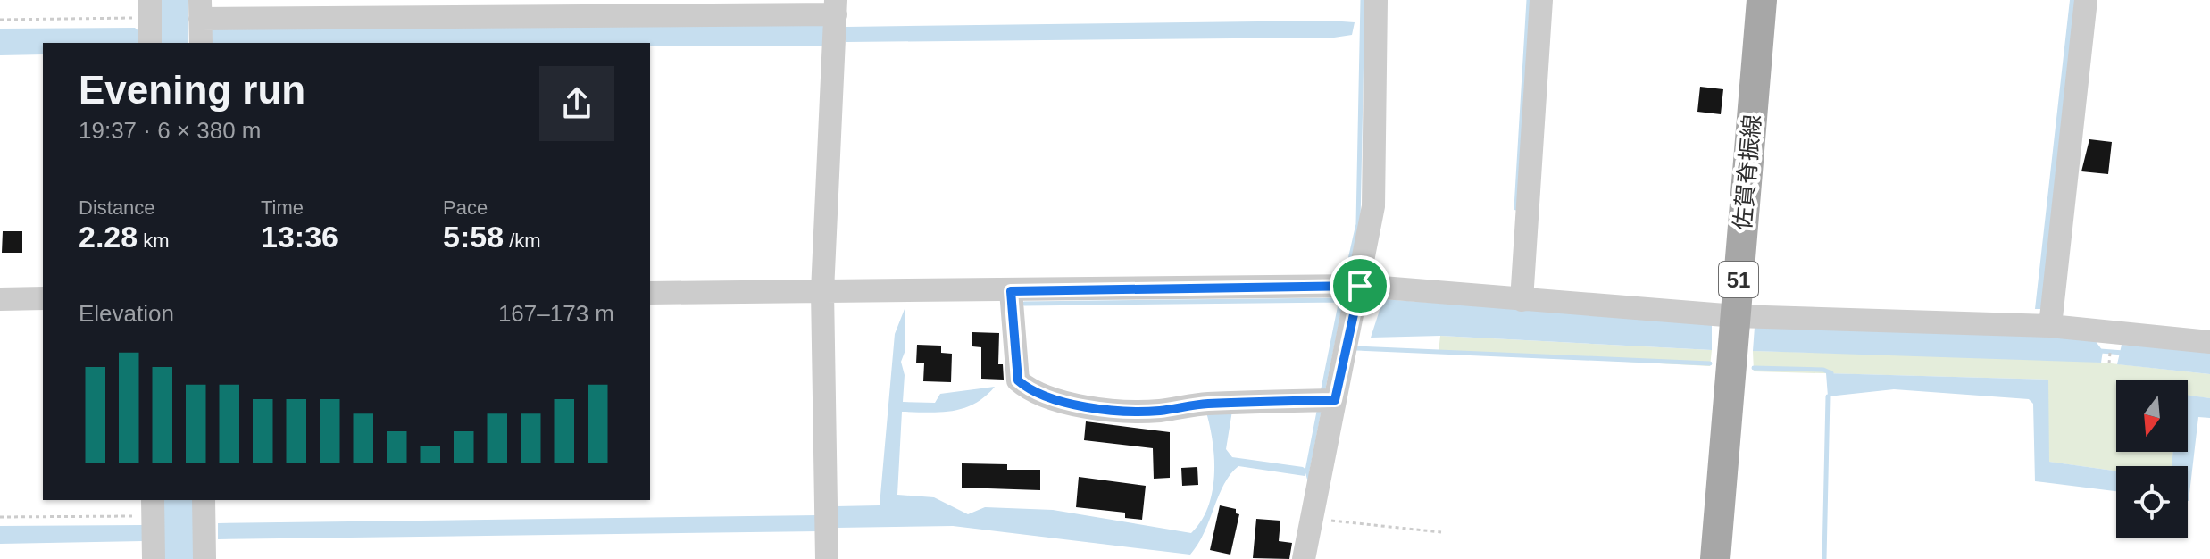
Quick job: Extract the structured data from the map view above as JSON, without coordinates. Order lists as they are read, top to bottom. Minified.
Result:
{"streets":{"main road":["佐賀脊振線","51"]},"north":"bottom","page":{"heading":["Evening run","19:37 · 6 × 380 m"],"stats":[["Distance","2.28 km"],["Time","13:36"],["Pace","5:58 /km"]],"chart":["Elevation","167–173 m"]}}
